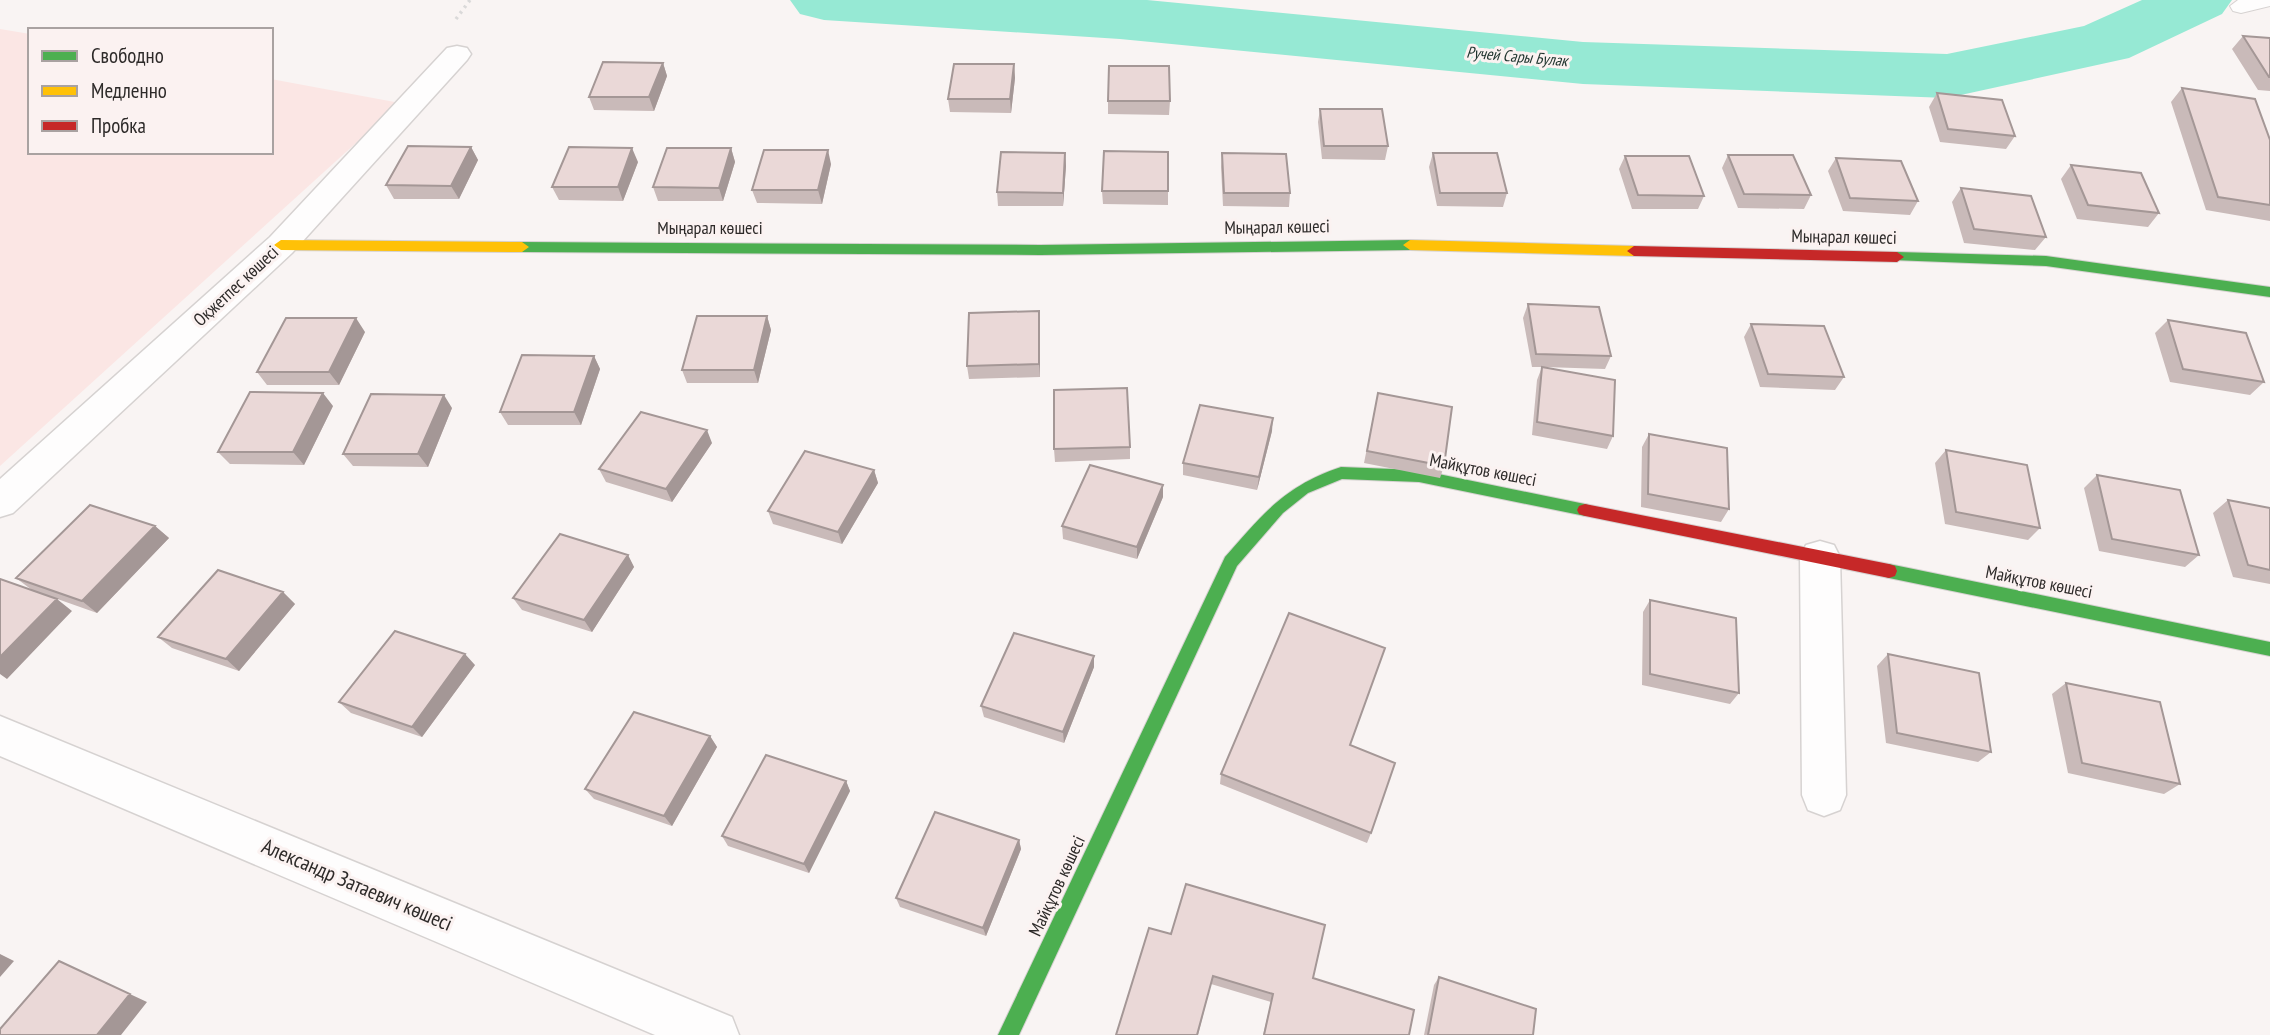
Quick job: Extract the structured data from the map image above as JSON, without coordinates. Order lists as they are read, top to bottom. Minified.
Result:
{"streets":{"street":["Мыңарал көшесі","Оқжетпес көшесі","Майқұтов көшесі","Александр Затаевич көшесі"]},"crossings":[["Мыңарал көшесі","Оқжетпес көшесі"]],"water":["Ручей Сары Булак"],"legend":["Свободно","Медленно","Пробка"]}
